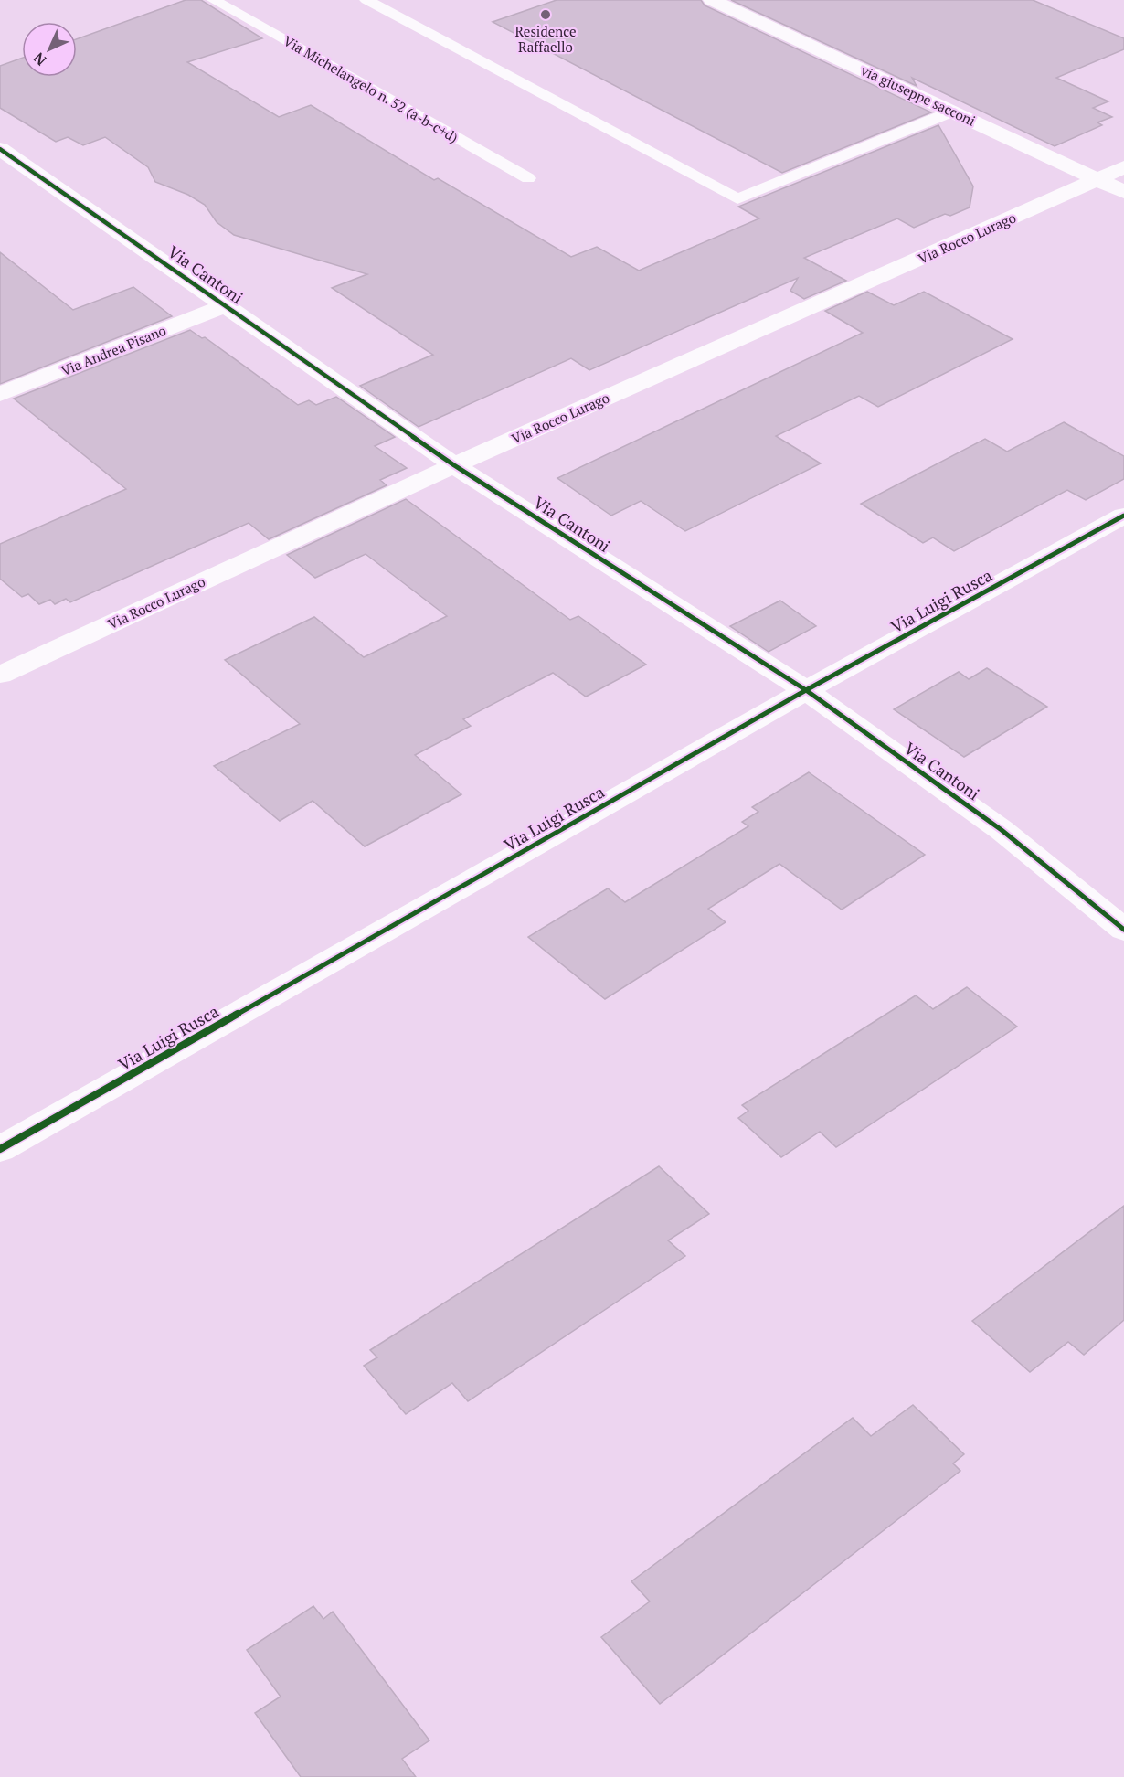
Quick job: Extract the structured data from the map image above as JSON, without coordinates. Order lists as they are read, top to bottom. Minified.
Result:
{"streets":{"street":["via giuseppe sacconi","Via Rocco Lurago","Via Cantoni","Via Andrea Pisano","Via Luigi Rusca"],"lane":["Via Michelangelo n. 52 (a-b-c+d)"]},"crossings":[["via giuseppe sacconi","Via Rocco Lurago"],["Via Rocco Lurago","Via Cantoni"],["Via Cantoni","Via Andrea Pisano"],["Via Cantoni","Via Luigi Rusca"]],"places":["Residence Raffaello"],"north":"bottom left"}
